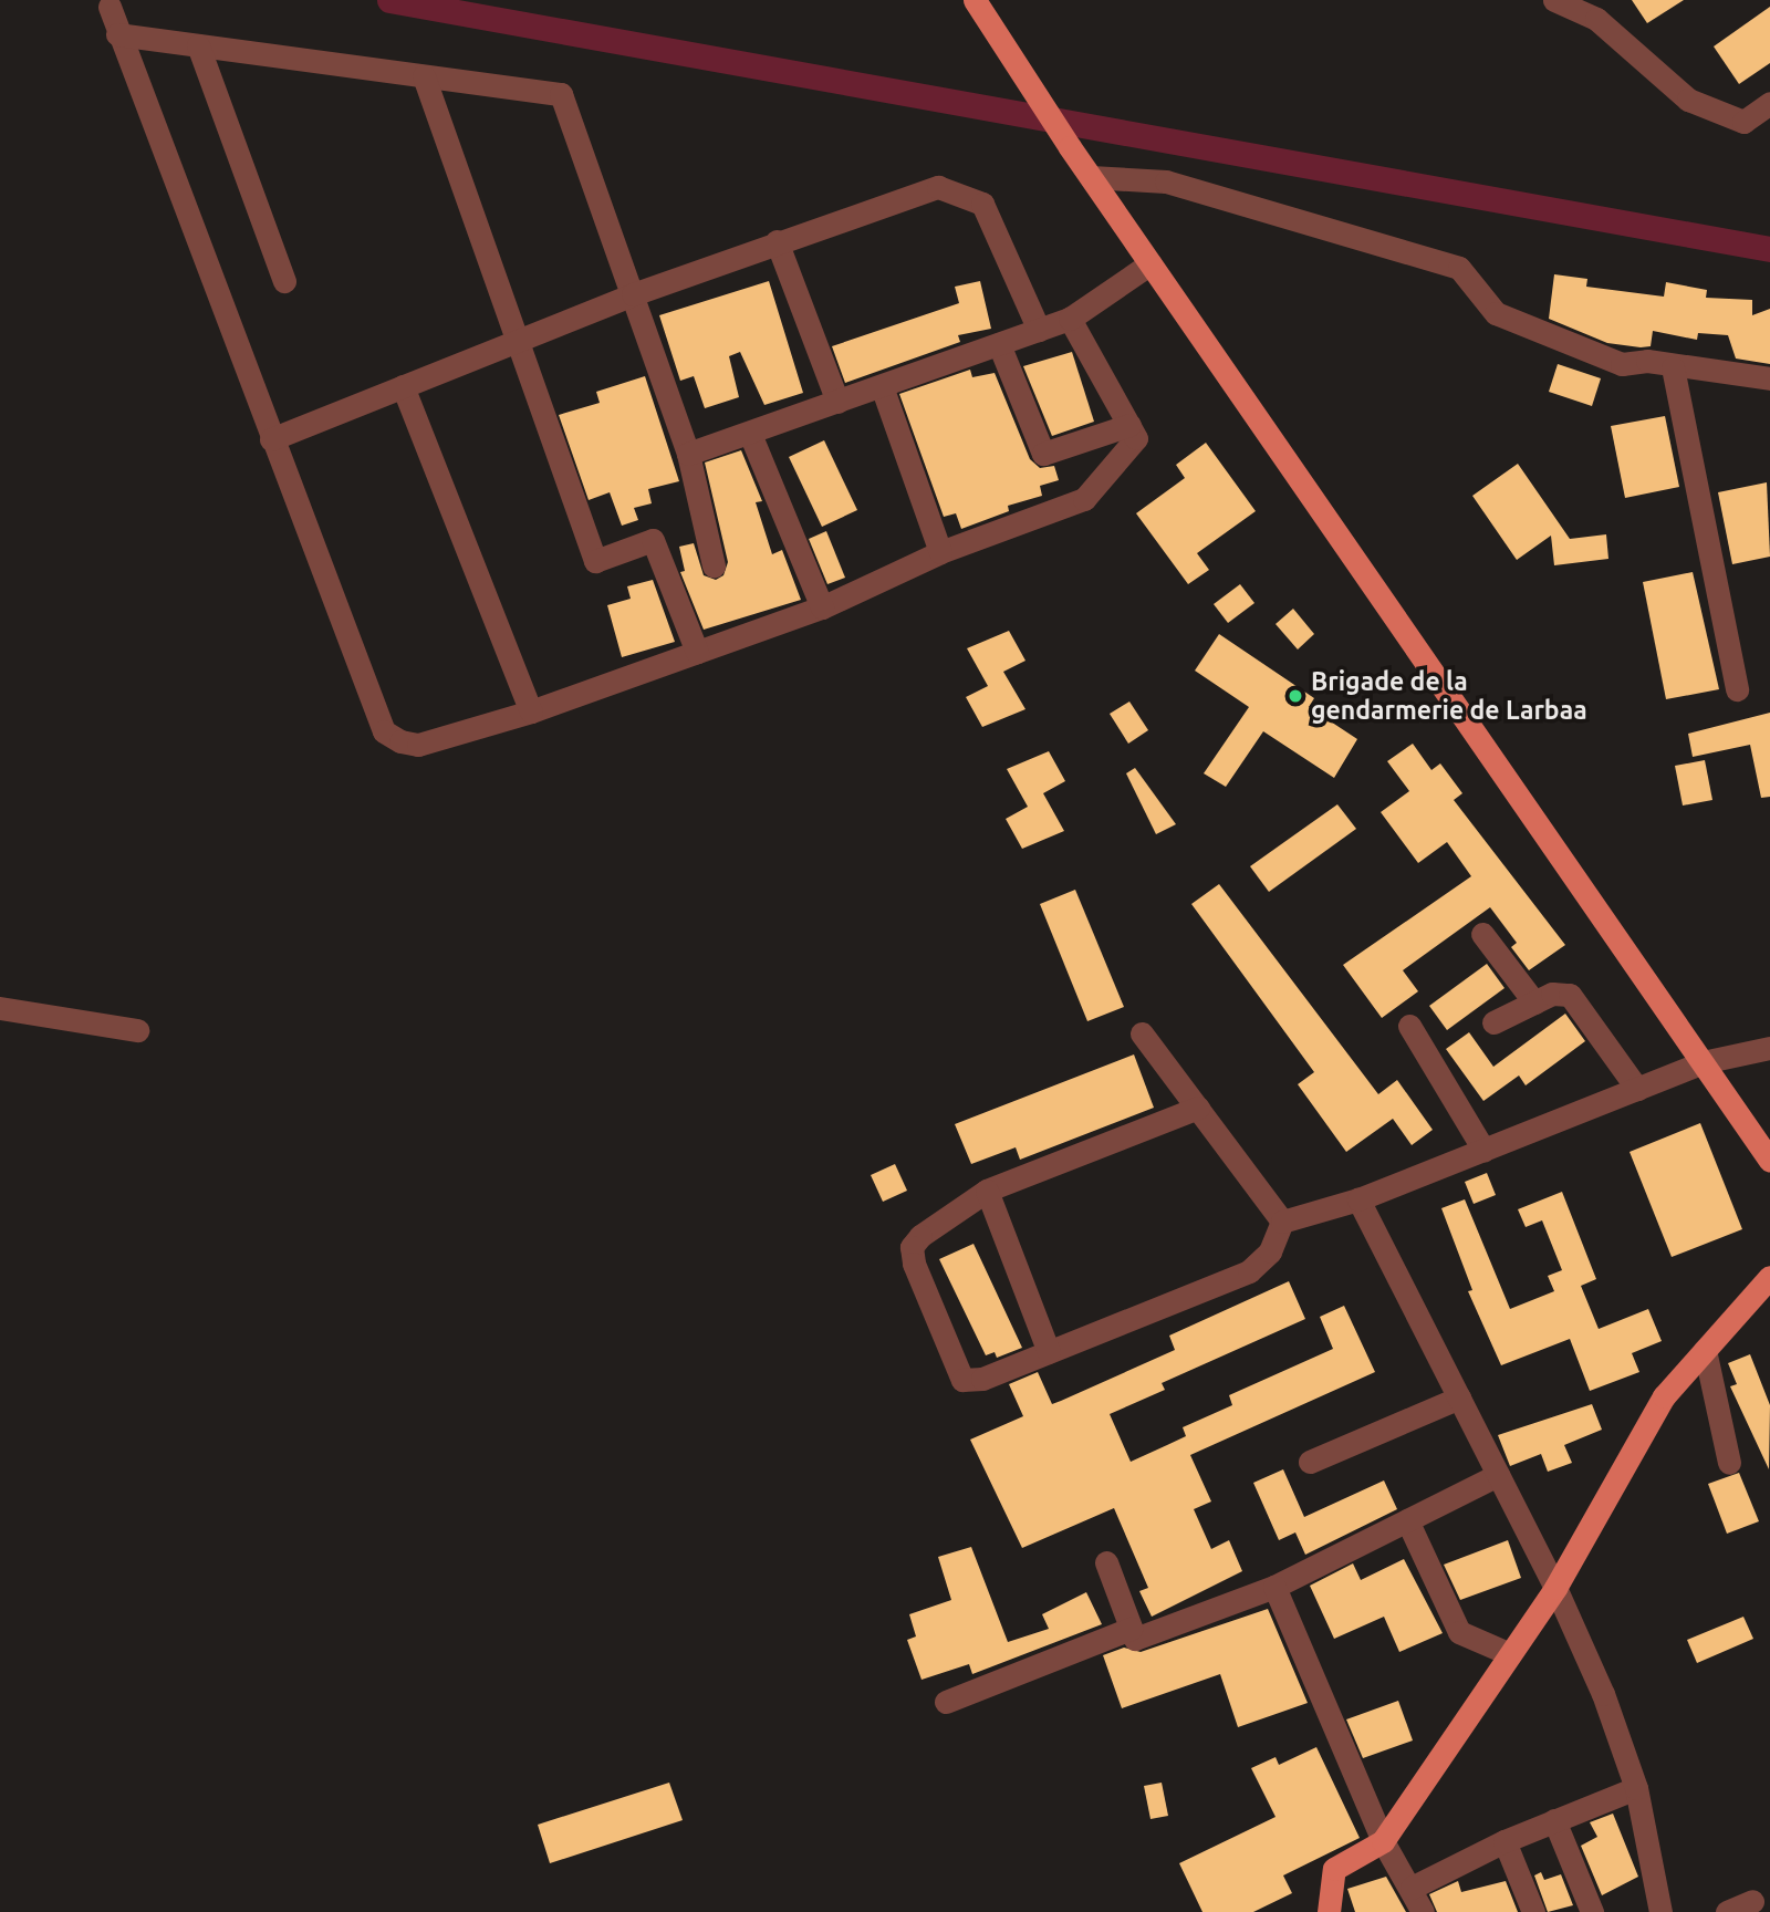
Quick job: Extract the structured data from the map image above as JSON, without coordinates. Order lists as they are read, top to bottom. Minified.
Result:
{"places":["Brigade de la gendarmerie de Larbaa"]}
